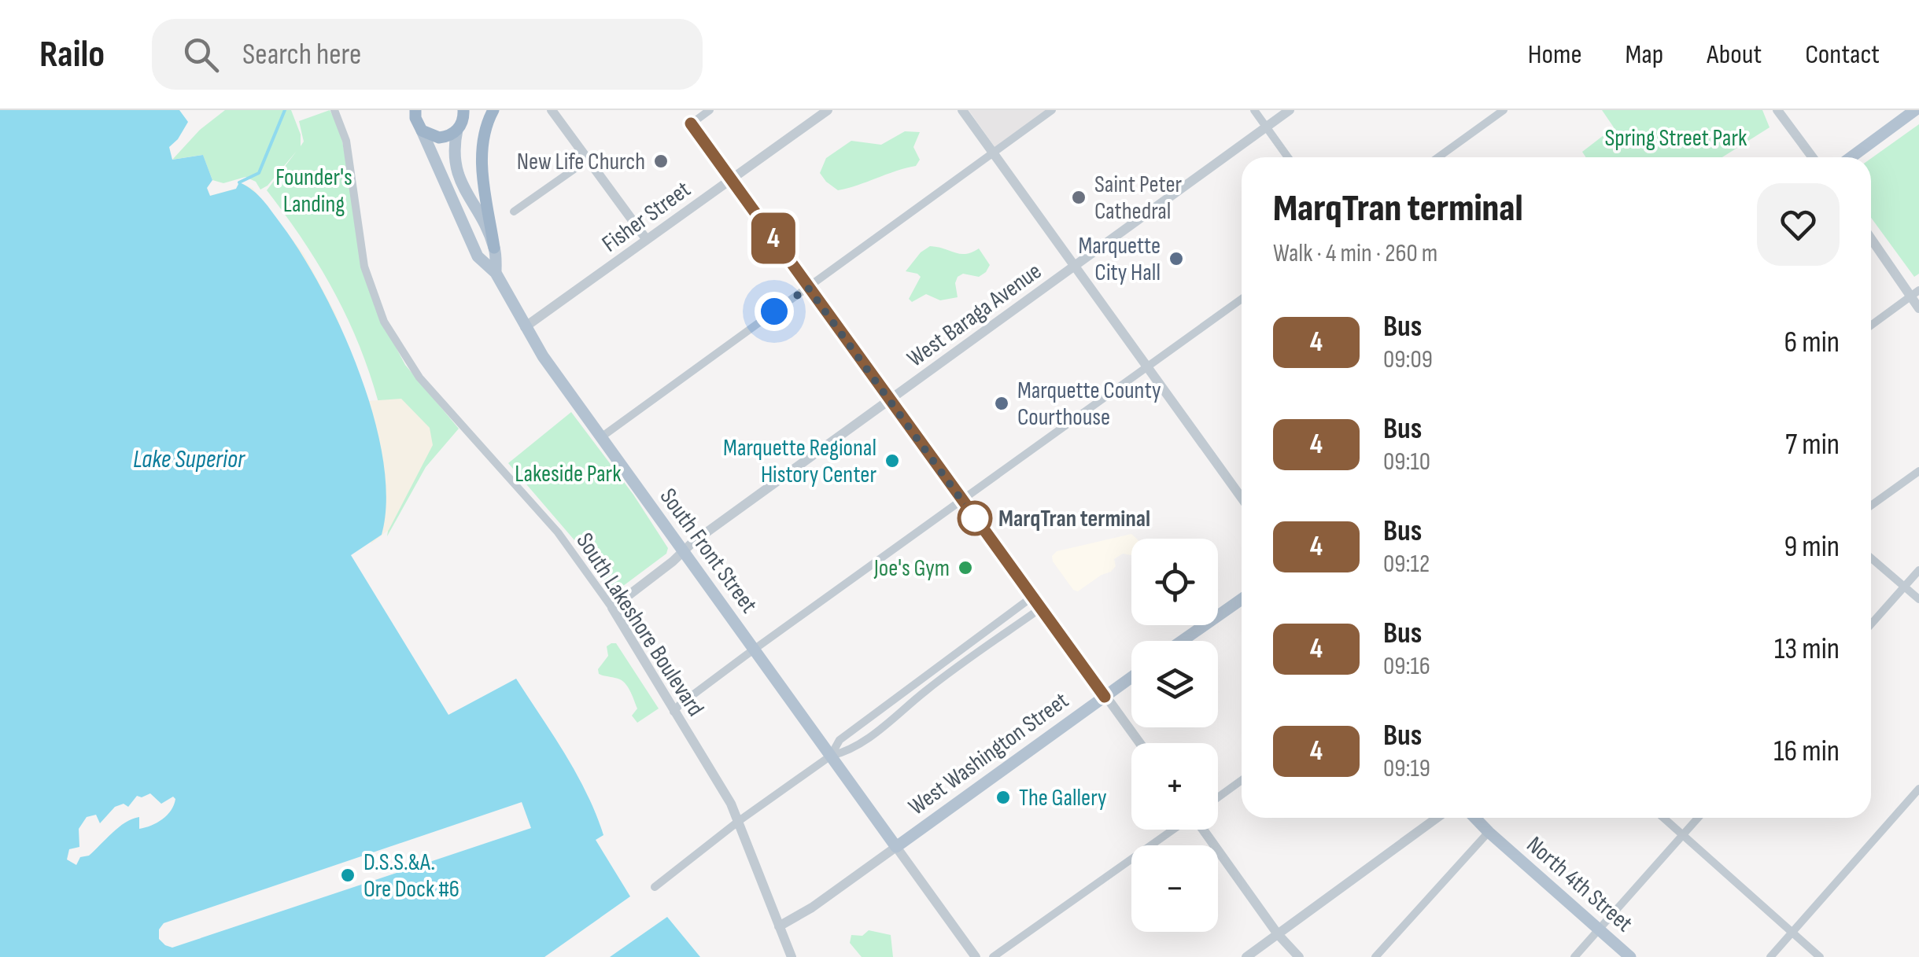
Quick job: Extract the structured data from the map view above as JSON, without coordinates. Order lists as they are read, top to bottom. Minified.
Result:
{"streets":{"main road":["South Front Street","West Washington Street","North 4th Street"],"street":["Fisher Street","West Baraga Avenue","South Lakeshore Boulevard"]},"crossings":[["Fisher Street","South Front Street"],["West Baraga Avenue","South Front Street"],["West Baraga Avenue","South Lakeshore Boulevard"],["South Front Street","West Washington Street"]],"water":["Lake Superior"],"parks":["Spring Street Park","Founder's Landing","Lakeside Park"],"places":["New Life Church","Saint Peter Cathedral","Marquette City Hall","Marquette County Courthouse","Marquette Regional History Center","MarqTran terminal","Joe's Gym","The Gallery","D.S.S.&A. Ore Dock #6"],"lines":["bus line 4"],"page":{"header":"Railo","search":"Search here","nav":["Home","Map","About","Contact"],"on_map":"4","heading":["MarqTran terminal","Walk · 4 min · 260 m"],"list":[{"mark":"4","name":"Bus","note":"09:09","value":"6 min"},{"mark":"4","name":"Bus","note":"09:10","value":"7 min"},{"mark":"4","name":"Bus","note":"09:12","value":"9 min"},{"mark":"4","name":"Bus","note":"09:16","value":"13 min"},{"mark":"4","name":"Bus","note":"09:19","value":"16 min"}],"map_buttons":["+","−"]}}
